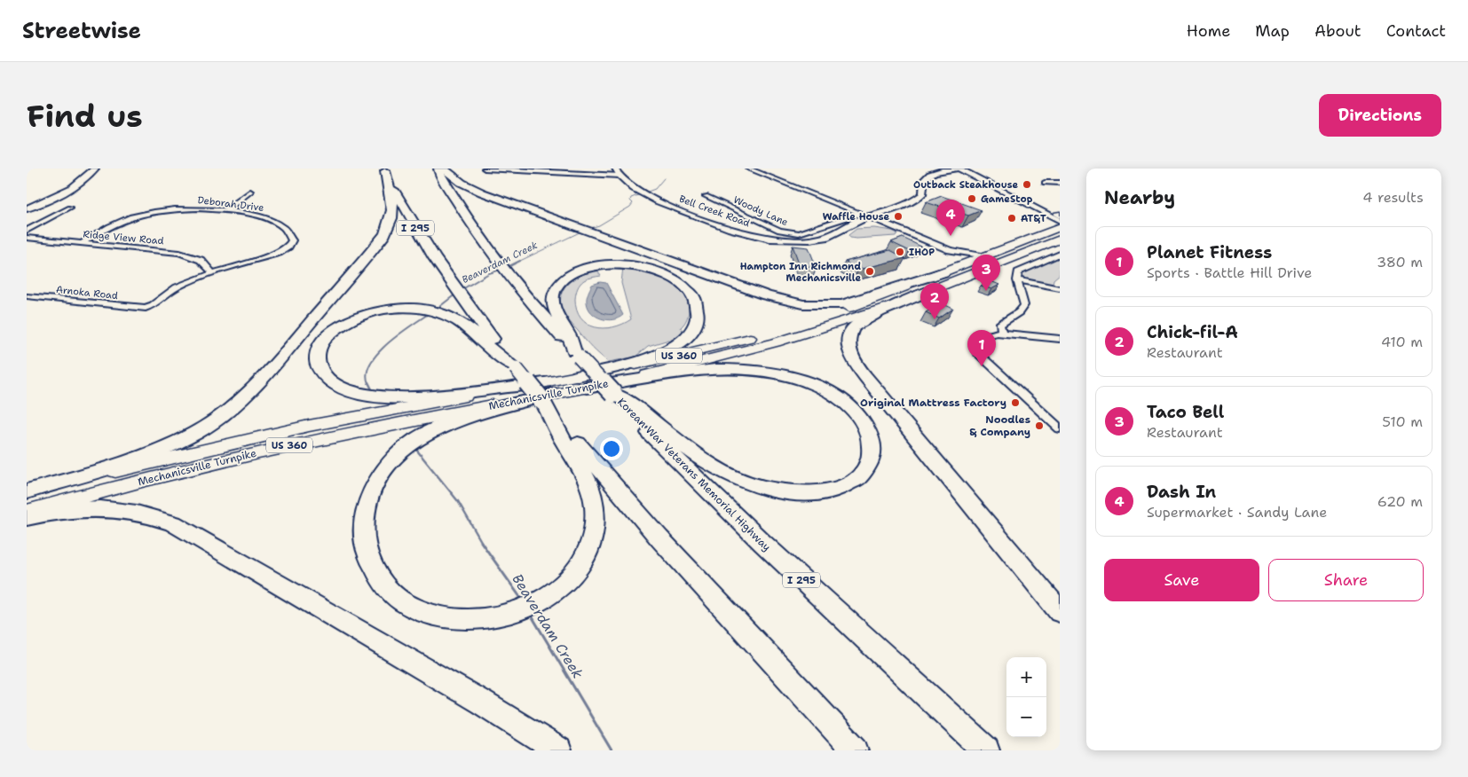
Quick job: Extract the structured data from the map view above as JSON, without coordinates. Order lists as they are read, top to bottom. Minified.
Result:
{"streets":{"highway":["I 295","US 360","Mechanicsville Turnpike","Korean War Veterans Memorial Highway"],"street":["Deborah Drive","Bell Creek Road","Woody Lane","Ridge View Road","Arnoka Road"]},"crossings":[["Deborah Drive","Ridge View Road"],["Deborah Drive","Arnoka Road"],["I 295","Mechanicsville Turnpike"]],"water":["Beaverdam Creek"],"places":["Outback Steakhouse","GameStop","Waffle House","AT&T","IHOP","Hampton Inn Richmond Mechanicsville","Original Mattress Factory","Noodles & Company"],"page":{"header":"Streetwise","nav":["Home","Map","About","Contact"],"buttons":["Directions",["Save","Share"]],"title":"Find us","heading":["Nearby","4 results"],"pins":["4","3","2","1"],"list":[{"mark":"1","name":"Planet Fitness","note":"Sports · Battle Hill Drive","value":"380 m"},{"mark":"2","name":"Chick-fil-A","note":"Restaurant","value":"410 m"},{"mark":"3","name":"Taco Bell","note":"Restaurant","value":"510 m"},{"mark":"4","name":"Dash In","note":"Supermarket · Sandy Lane","value":"620 m"}],"map_buttons":["+","−"]}}
